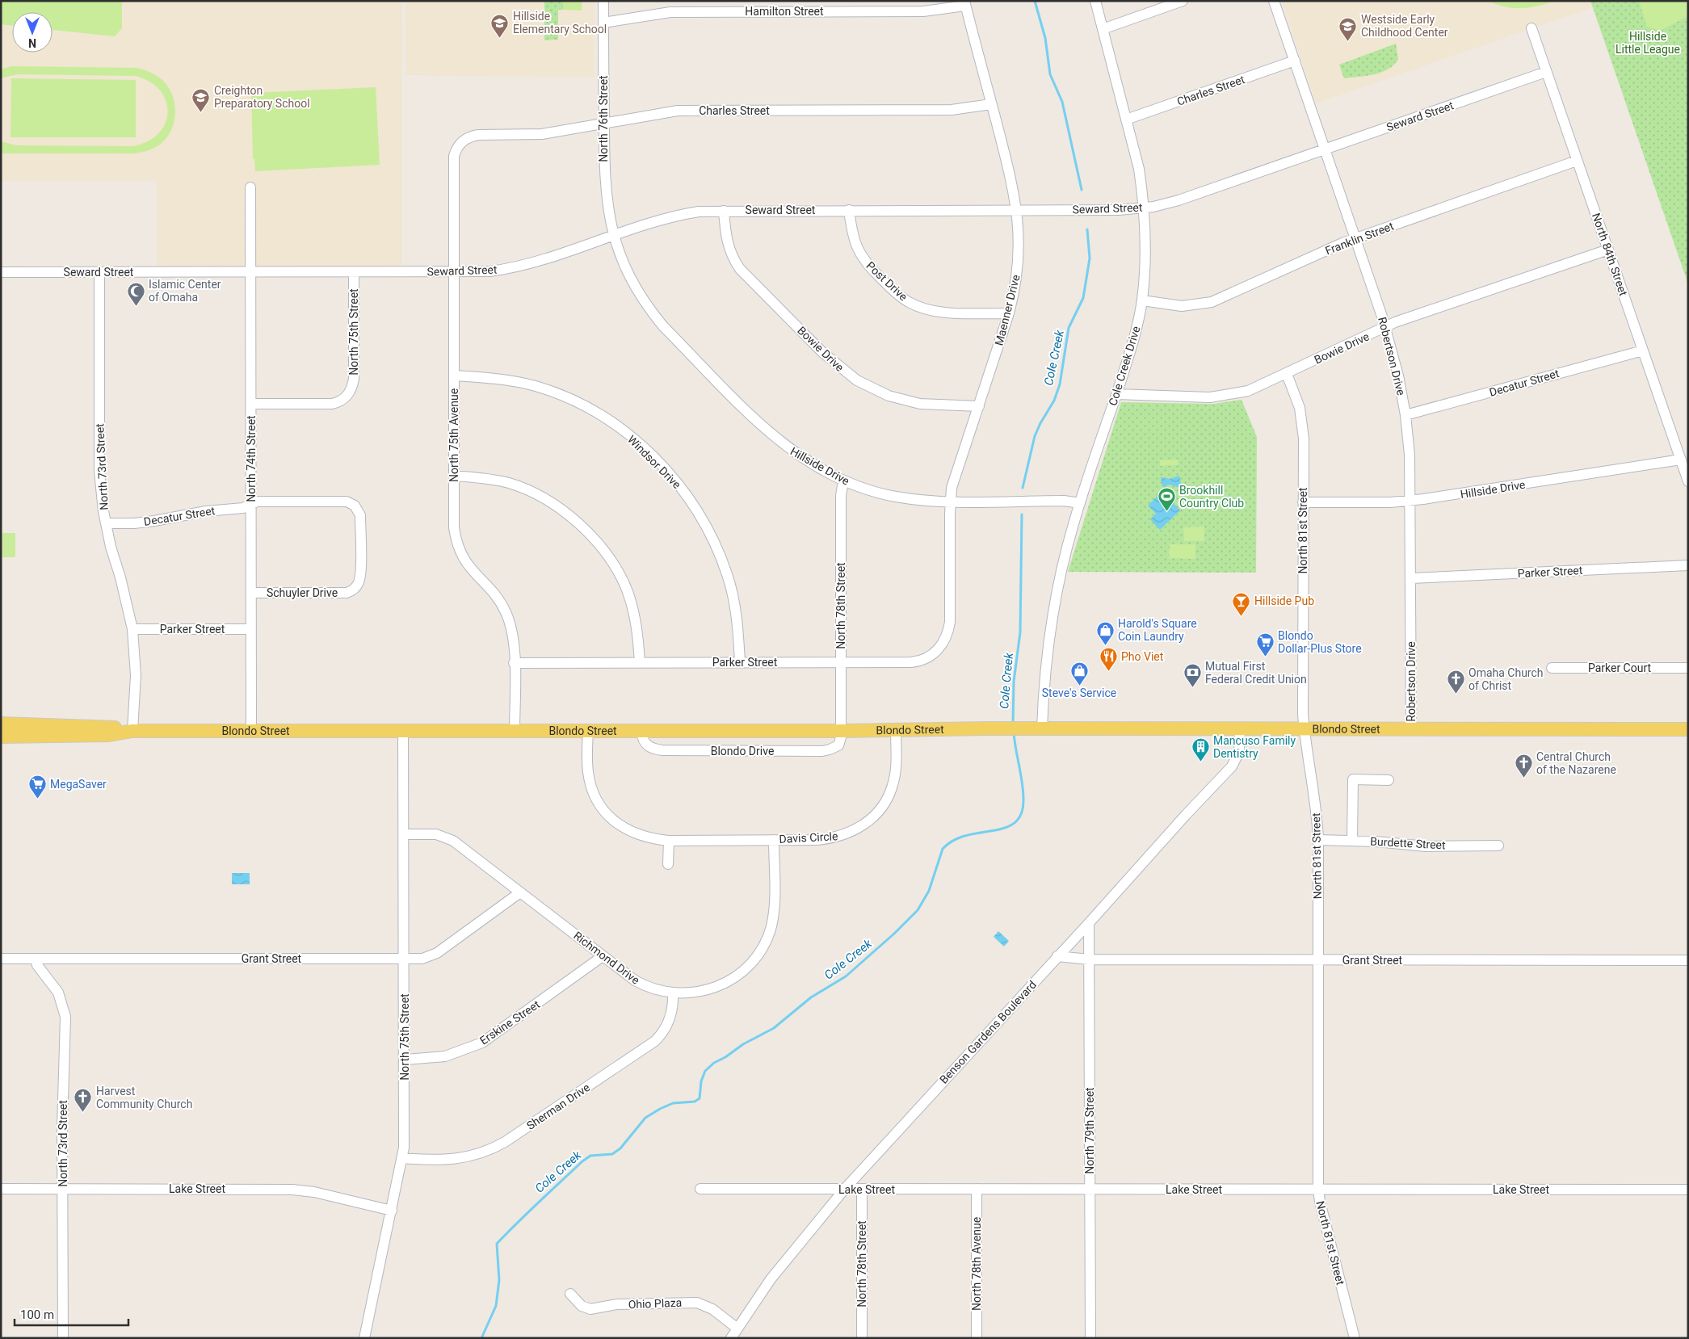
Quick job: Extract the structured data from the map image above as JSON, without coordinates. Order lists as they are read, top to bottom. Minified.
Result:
{"streets":{"main road":["Blondo Street"],"street":["Hamilton Street","Charles Street","Seward Street","North 76th Street","Franklin Street","North 84th Street","Post Drive","Maenner Drive","North 75th Street","Bowie Drive","Robertson Drive","Cole Creek Drive","Decatur Street","North 75th Avenue","North 74th Street","Windsor Drive","Hillside Drive","North 73rd Street","North 81st Street","Parker Street","Schuyler Drive","North 78th Street","Parker Court","Blondo Drive","Davis Circle","Burdette Street","Richmond Drive","Grant Street","Erskine Street","Benson Gardens Boulevard","Sherman Drive","North 79th Street","Lake Street","North 78th Avenue","Ohio Plaza"]},"crossings":[["Hamilton Street","North 76th Street"],["Hamilton Street","Maenner Drive"],["Charles Street","North 76th Street"],["Charles Street","Maenner Drive"],["Charles Street","Robertson Drive"],["Charles Street","Cole Creek Drive"],["Charles Street","North 75th Avenue"],["Seward Street","North 76th Street"],["Seward Street","North 84th Street"],["Seward Street","Post Drive"],["Seward Street","Maenner Drive"],["Seward Street","North 75th Street"],["Seward Street","Bowie Drive"],["Seward Street","Robertson Drive"],["Seward Street","Cole Creek Drive"],["Seward Street","North 75th Avenue"],["Seward Street","North 74th Street"],["Seward Street","Hillside Drive"],["Seward Street","North 73rd Street"],["North 76th Street","Hillside Drive"],["Franklin Street","North 84th Street"],["Franklin Street","Robertson Drive"],["Franklin Street","Cole Creek Drive"],["North 84th Street","Bowie Drive"],["North 84th Street","Decatur Street"],["North 84th Street","Hillside Drive"],["Post Drive","Maenner Drive"],["Maenner Drive","Bowie Drive"],["Maenner Drive","Hillside Drive"],["Maenner Drive","Parker Street"],["North 75th Street","North 74th Street"],["North 75th Street","Blondo Street"],["North 75th Street","Richmond Drive"],["North 75th Street","Grant Street"],["North 75th Street","Erskine Street"],["North 75th Street","Sherman Drive"],["North 75th Street","Lake Street"],["Bowie Drive","Robertson Drive"],["Bowie Drive","Cole Creek Drive"],["Bowie Drive","North 81st Street"],["Robertson Drive","Decatur Street"],["Robertson Drive","Hillside Drive"],["Robertson Drive","Parker Street"],["Robertson Drive","Blondo Street"],["Cole Creek Drive","Hillside Drive"],["Cole Creek Drive","Blondo Street"],["Decatur Street","North 74th Street"],["Decatur Street","North 73rd Street"],["Decatur Street","Schuyler Drive"],["North 75th Avenue","Windsor Drive"],["North 75th Avenue","Parker Street"],["North 75th Avenue","Blondo Street"],["North 74th Street","Parker Street"],["North 74th Street","Schuyler Drive"],["North 74th Street","Blondo Street"],["Windsor Drive","Parker Street"],["Hillside Drive","North 81st Street"],["Hillside Drive","North 78th Street"],["North 73rd Street","Parker Street"],["North 73rd Street","Blondo Street"],["North 73rd Street","Grant Street"],["North 73rd Street","Lake Street"],["North 81st Street","Blondo Street"],["North 81st Street","Burdette Street"],["North 81st Street","Grant Street"],["North 81st Street","Lake Street"],["Parker Street","North 78th Street"],["North 78th Street","Blondo Street"],["North 78th Street","Blondo Drive"],["North 78th Street","Lake Street"],["Blondo Street","Blondo Drive"],["Blondo Street","Davis Circle"],["Blondo Street","Benson Gardens Boulevard"],["Davis Circle","Richmond Drive"],["Richmond Drive","Grant Street"],["Richmond Drive","Erskine Street"],["Richmond Drive","Sherman Drive"],["Grant Street","Benson Gardens Boulevard"],["Grant Street","North 79th Street"],["Benson Gardens Boulevard","North 79th Street"],["Benson Gardens Boulevard","Lake Street"],["Benson Gardens Boulevard","Ohio Plaza"],["North 79th Street","Lake Street"],["Lake Street","North 78th Avenue"]],"water":["Cole Creek"],"parks":["Hillside Little League"],"places":{"school or university":["Hillside Elementary School","Westside Early Childhood Center","Creighton Preparatory School"],"mosque":["Islamic Center of Omaha"],"sports":["Brookhill Country Club"],"bar":["Hillside Pub"],"shop":["Harold's Square Coin Laundry","Steve's Service"],"supermarket":["Blondo Dollar-Plus Store","MegaSaver"],"restaurant":["Pho Viet"],"bank":["Mutual First Federal Credit Union"],"church":["Omaha Church of Christ","Central Church of the Nazarene","Harvest Community Church"],"building":["Mancuso Family Dentistry"]},"scale_bar":"100 m","north":"bottom"}
